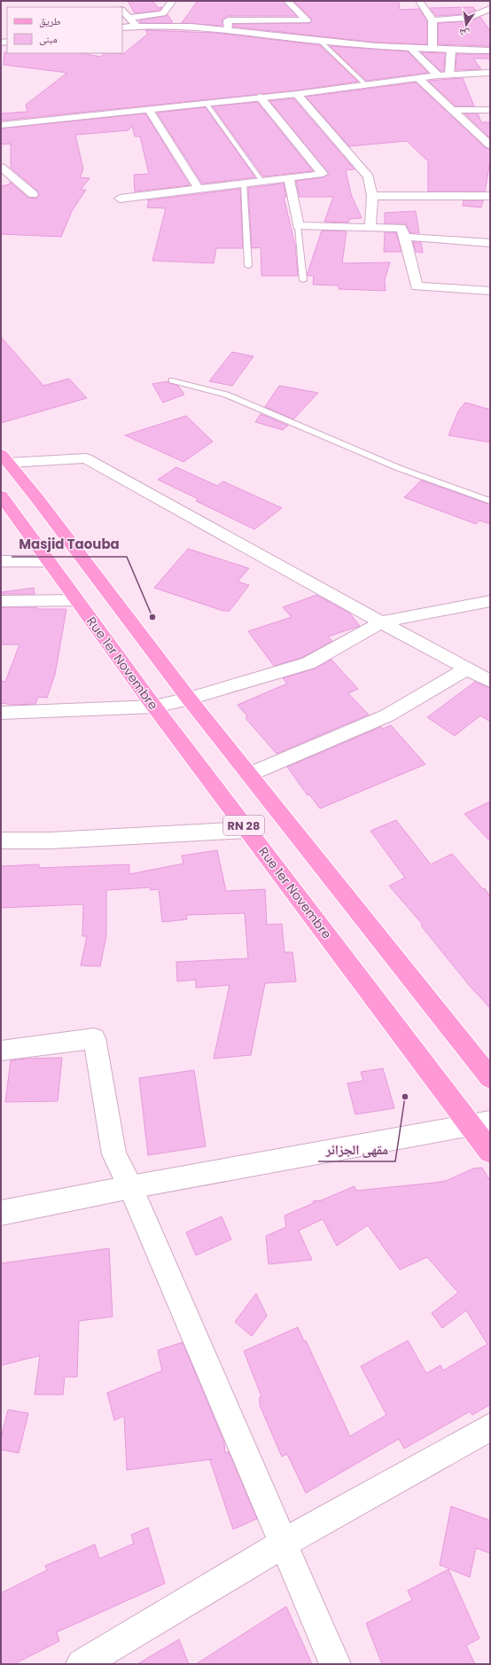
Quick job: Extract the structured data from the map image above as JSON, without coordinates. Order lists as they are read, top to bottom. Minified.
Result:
{"streets":{"main road":["Rue 1er Novembre","RN 28"]},"places":["Masjid Taouba","مقهى الجزائر"],"legend":["طريق","مبنى"],"north":"bottom"}
